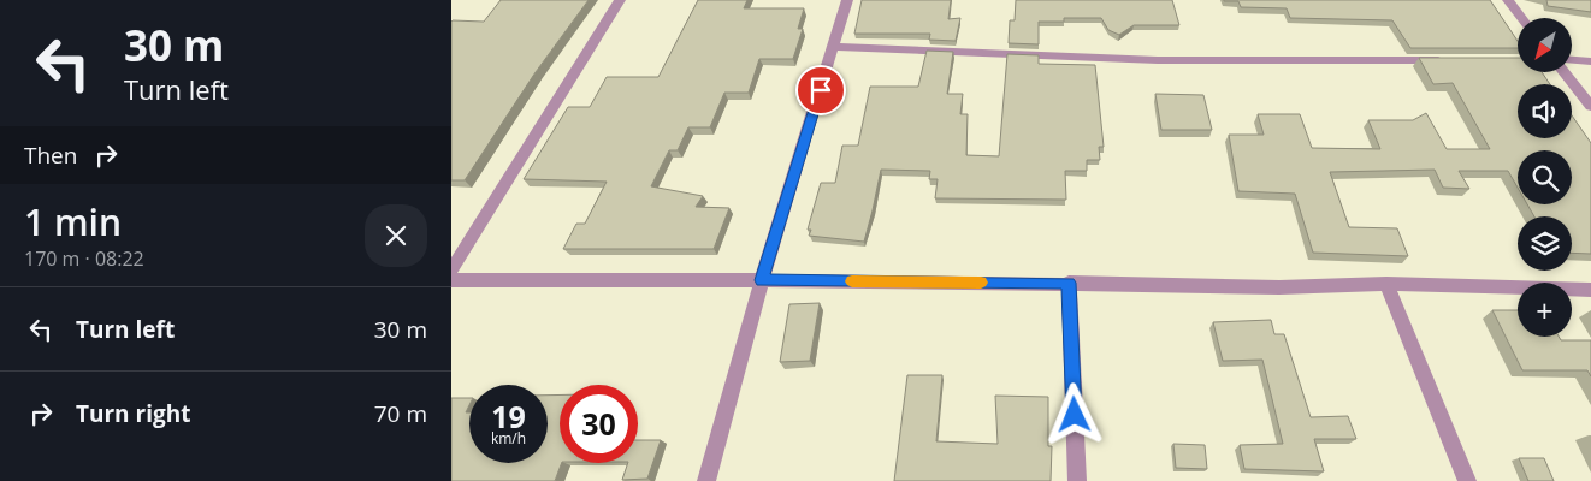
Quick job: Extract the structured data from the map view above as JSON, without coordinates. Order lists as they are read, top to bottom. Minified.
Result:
{"north":"bottom left","page":{"turn":["30 m","Turn left"],"map_buttons":"+","then":"Then","heading":["1 min","170 m · 08:22"],"list":[{"name":"Turn left","value":"30 m"},{"name":"Turn right","value":"70 m"}],"speed":"19 km/h","limit":"30"}}
